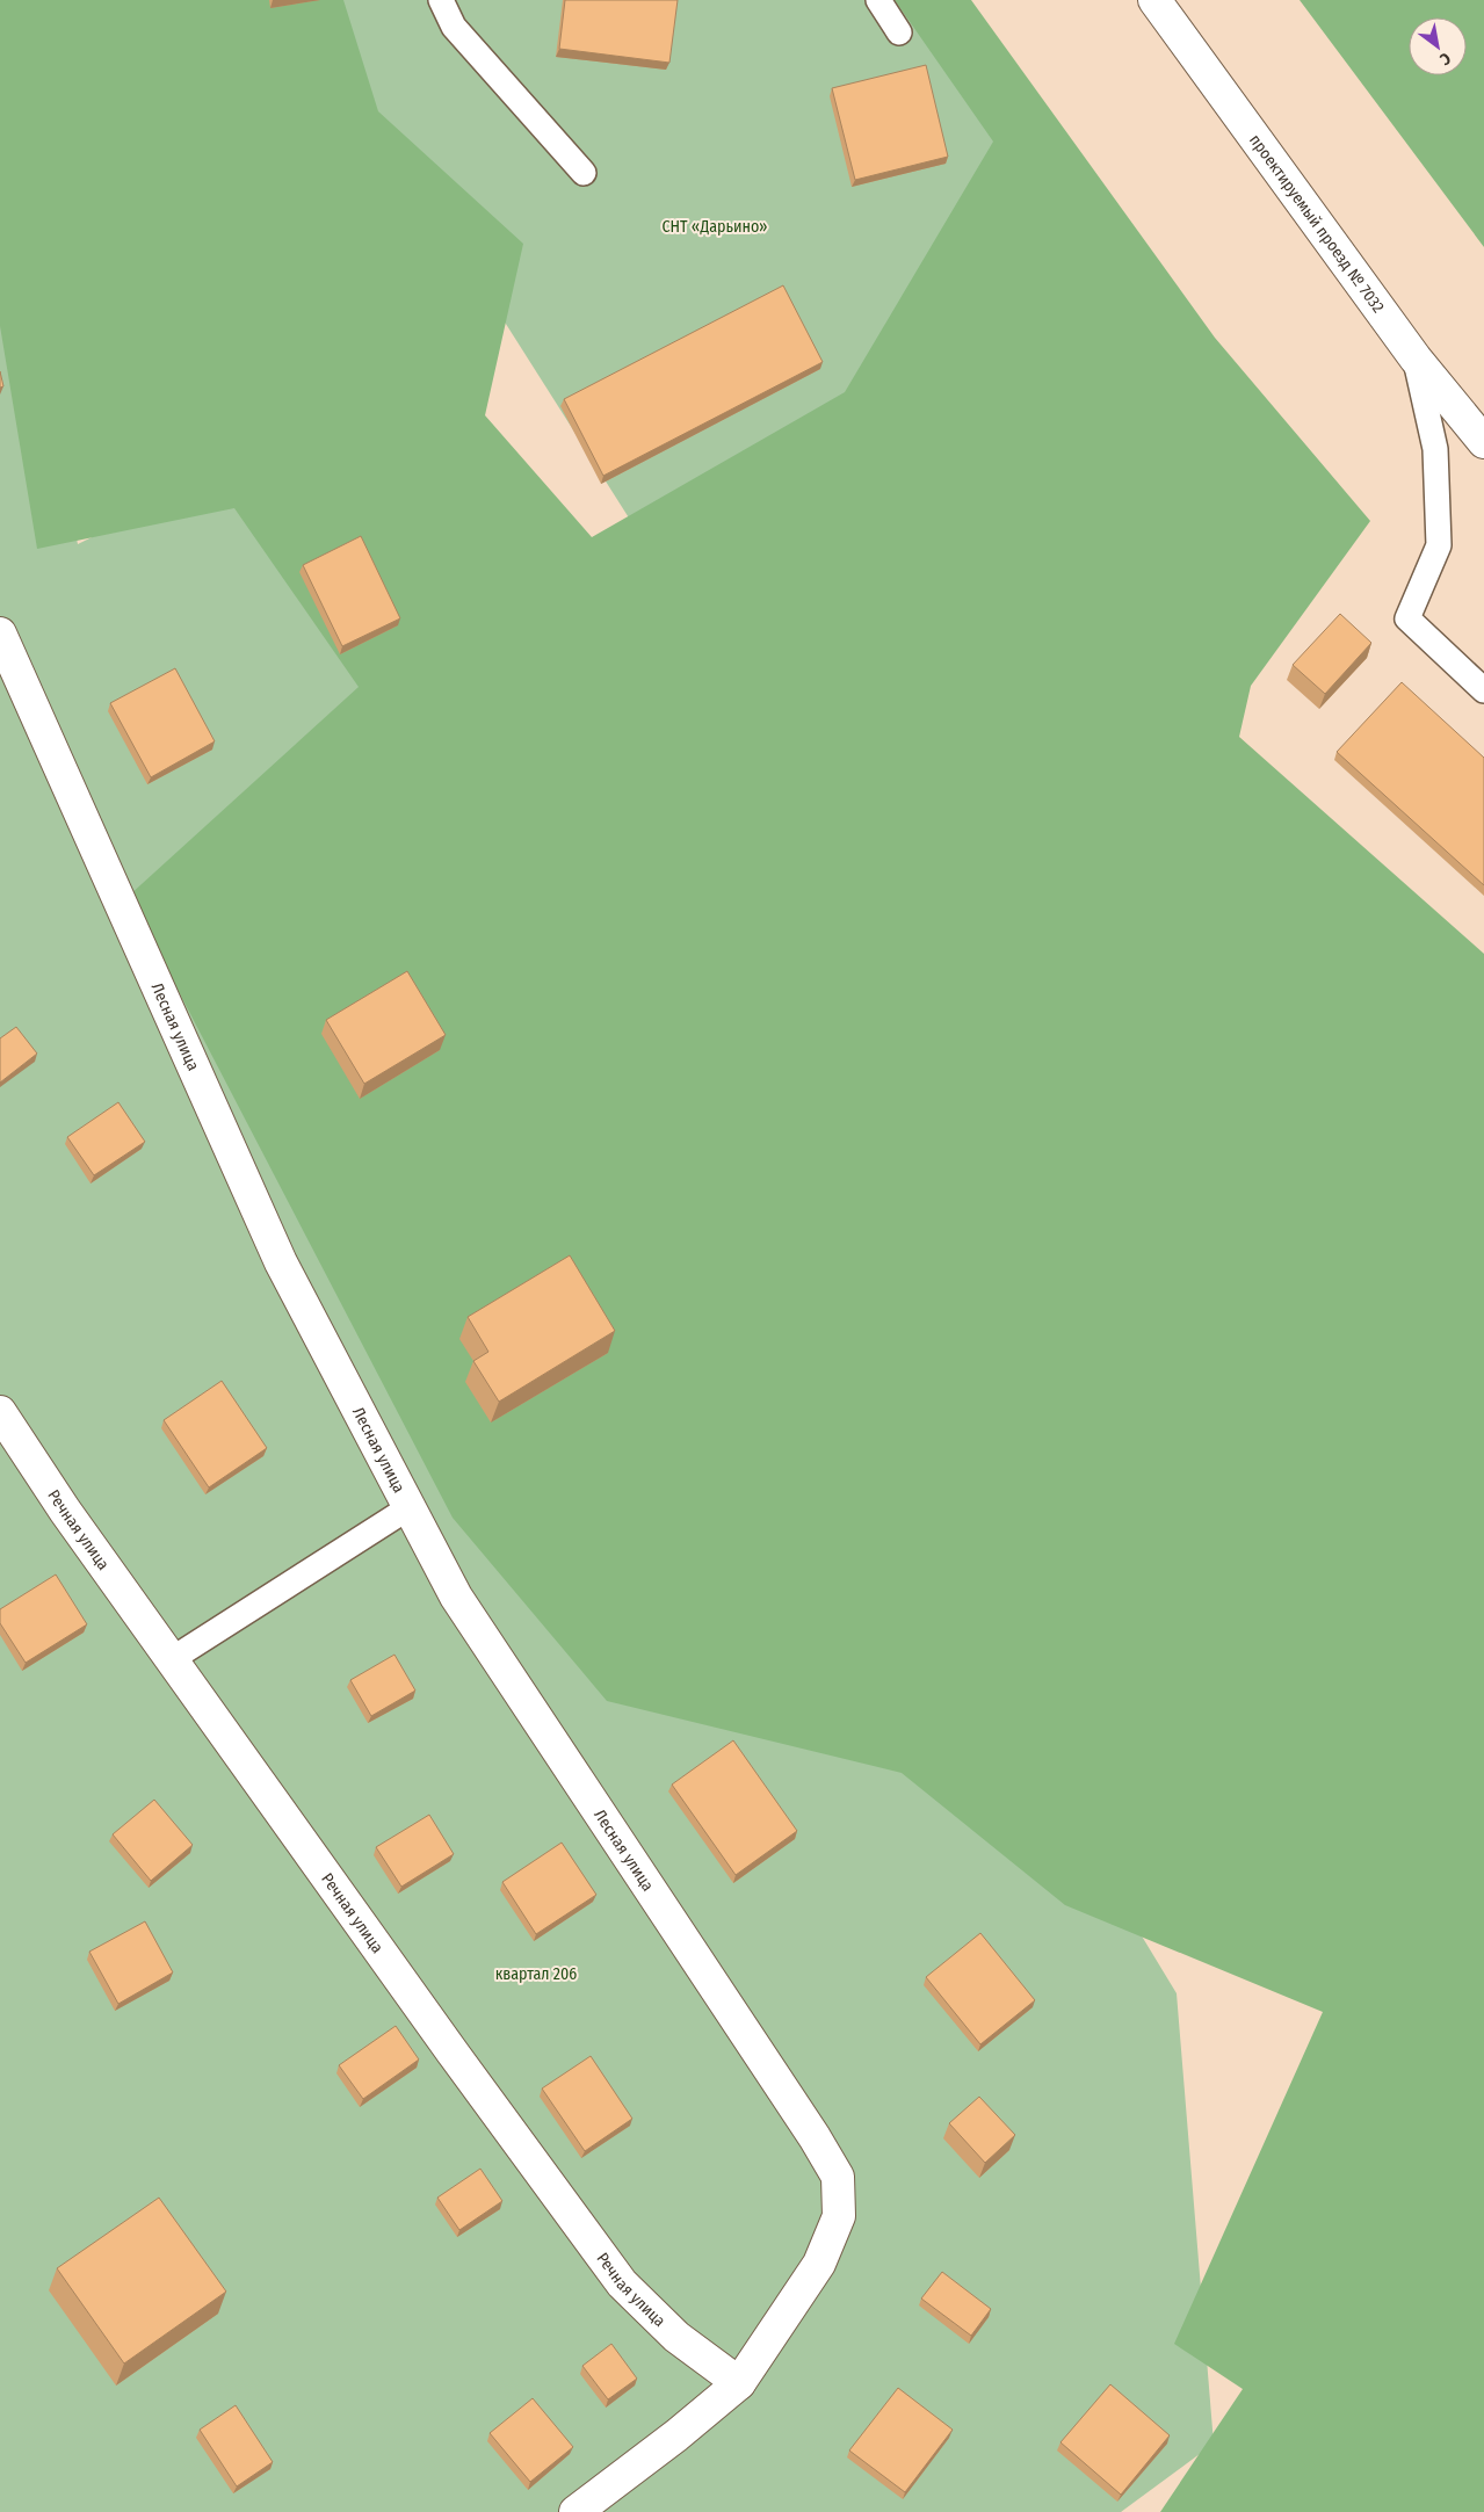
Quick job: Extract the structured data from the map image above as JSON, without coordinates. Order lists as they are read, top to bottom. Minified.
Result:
{"streets":{"street":["проектируемый проезд № 7032","Лесная улица","Речная улица"]},"crossings":[["Лесная улица","Речная улица"]],"parks":["СНТ «Дарьино»","квартал 206"],"north":"bottom right"}
